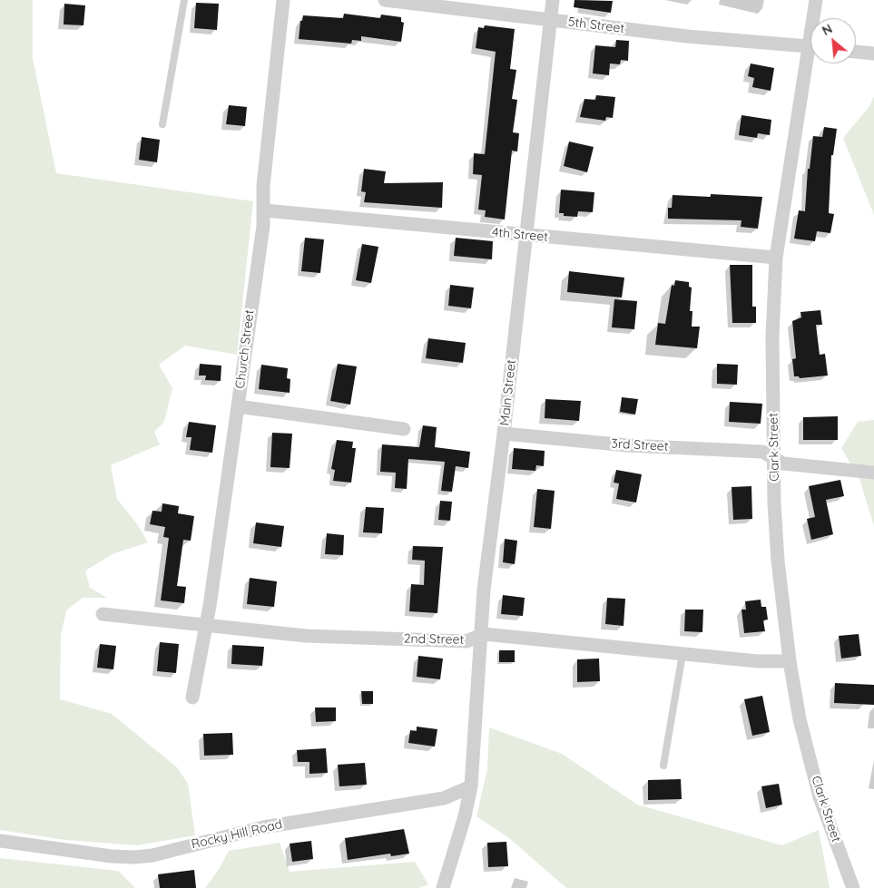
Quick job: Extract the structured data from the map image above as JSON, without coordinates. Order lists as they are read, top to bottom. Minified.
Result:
{"streets":{"street":["5th Street","4th Street","Church Street","Main Street","3rd Street","Clark Street","2nd Street","Rocky Hill Road"]},"crossings":[["5th Street","Main Street"],["4th Street","Church Street"],["4th Street","Main Street"],["4th Street","Clark Street"],["Church Street","2nd Street"],["Main Street","3rd Street"],["Main Street","2nd Street"],["Main Street","Rocky Hill Road"],["3rd Street","Clark Street"],["Clark Street","2nd Street"]],"north":"top left"}
